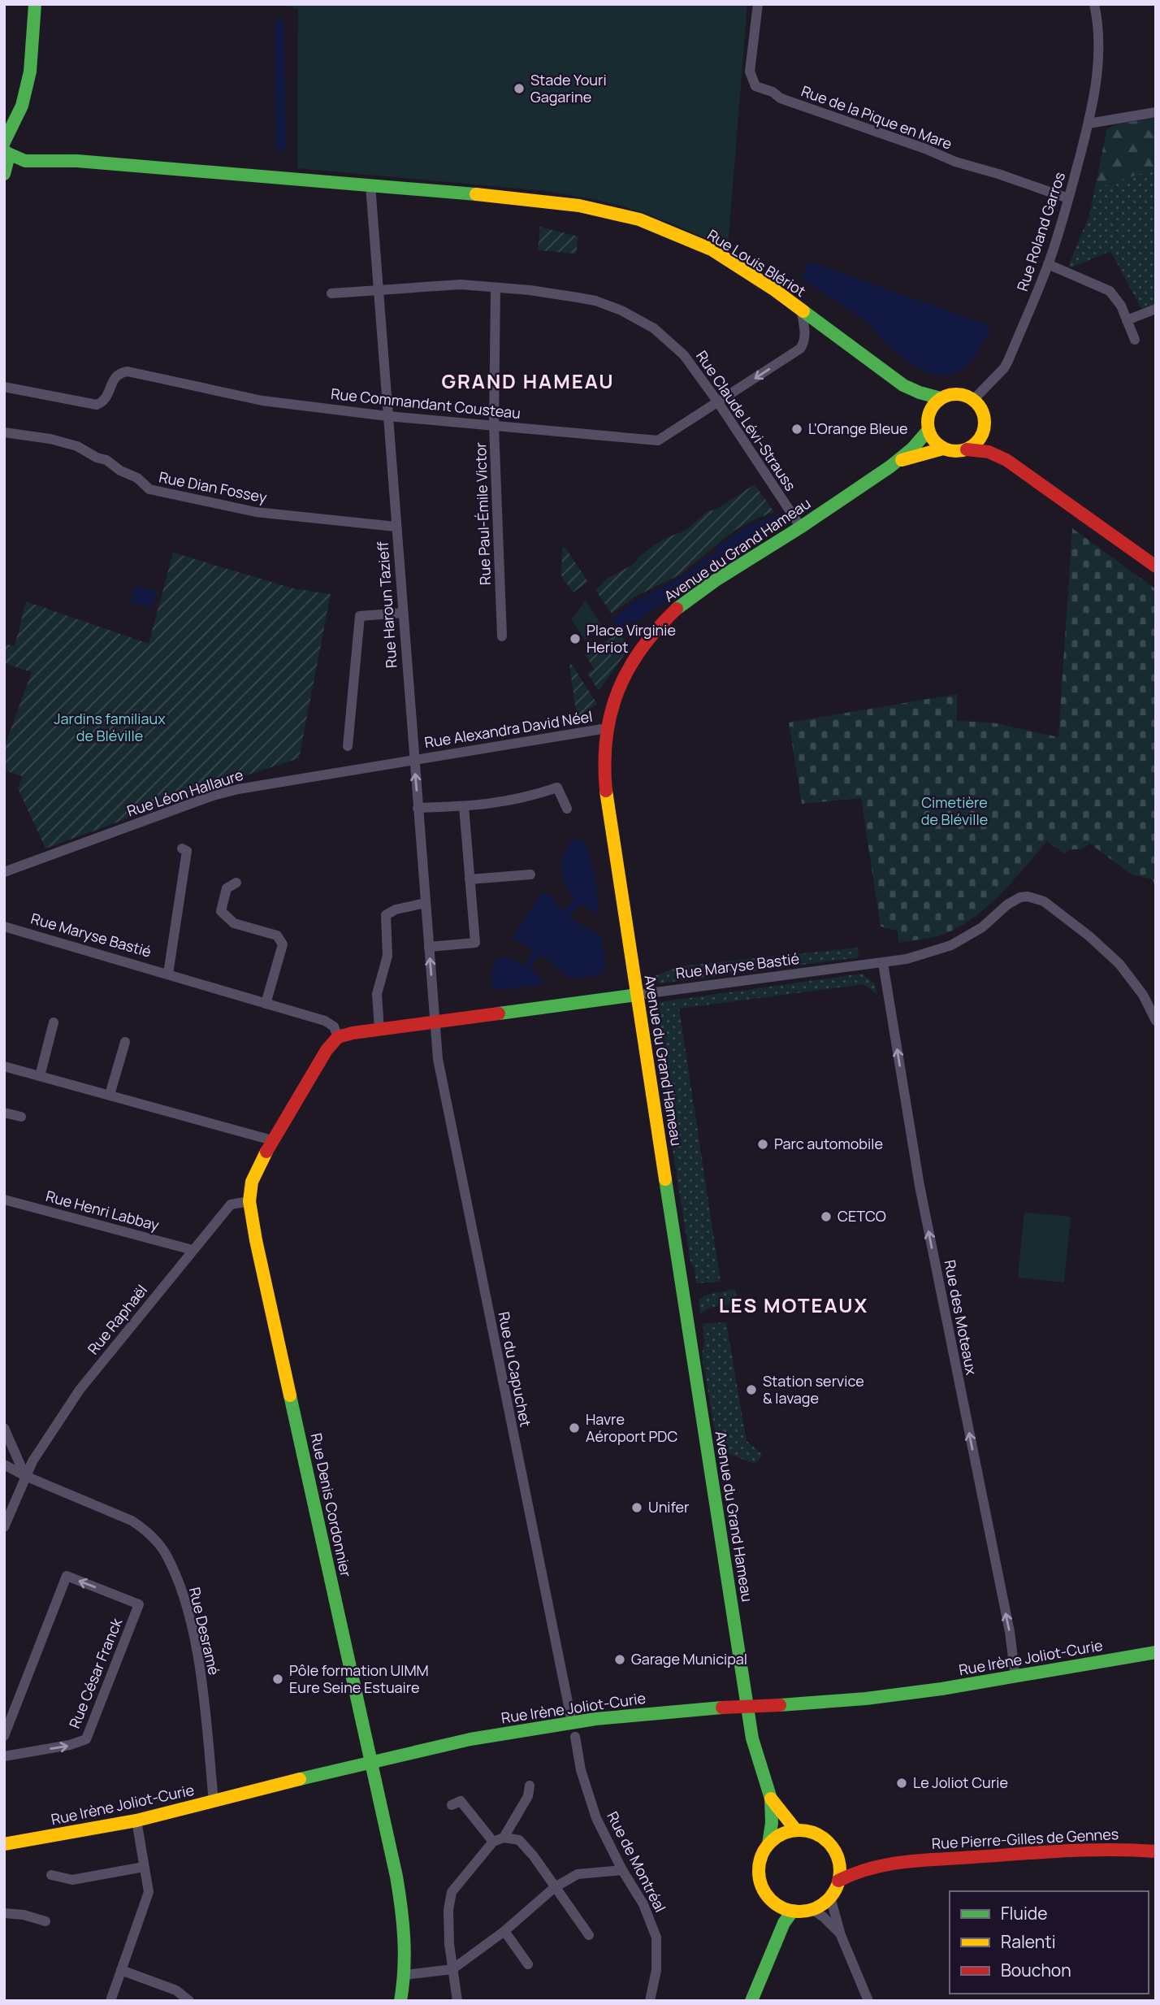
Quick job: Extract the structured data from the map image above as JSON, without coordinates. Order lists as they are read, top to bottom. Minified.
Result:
{"streets":{"main road":["Rue Louis Blériot","Avenue du Grand Hameau","Rue Maryse Bastié","Rue Denis Cordonnier","Rue Irène Joliot-Curie","Rue Pierre-Gilles de Gennes"],"street":["Rue de la Pique en Mare","Rue Roland Garros","Rue Commandant Cousteau","Rue Claude Lévi-Strauss","Rue Dian Fossey","Rue Paul-Émile Victor","Rue Haroun Tazieff","Rue Alexandra David Néel","Rue Léon Hallaure","Rue Henri Labbay","Rue des Moteaux","Rue Raphaël","Rue du Capuchet","Rue Desramé","Rue César Franck","Rue de Montréal"]},"crossings":[["Rue de la Pique en Mare","Rue Roland Garros"],["Rue Roland Garros","Rue Louis Blériot"],["Rue Roland Garros","Avenue du Grand Hameau"],["Rue Louis Blériot","Rue Commandant Cousteau"],["Rue Louis Blériot","Avenue du Grand Hameau"],["Rue Louis Blériot","Rue Haroun Tazieff"],["Rue Commandant Cousteau","Rue Claude Lévi-Strauss"],["Rue Commandant Cousteau","Rue Paul-Émile Victor"],["Rue Commandant Cousteau","Rue Haroun Tazieff"],["Rue Claude Lévi-Strauss","Rue Paul-Émile Victor"],["Rue Claude Lévi-Strauss","Avenue du Grand Hameau"],["Rue Claude Lévi-Strauss","Rue Haroun Tazieff"],["Rue Dian Fossey","Rue Haroun Tazieff"],["Avenue du Grand Hameau","Rue Alexandra David Néel"],["Avenue du Grand Hameau","Rue Maryse Bastié"],["Avenue du Grand Hameau","Rue Pierre-Gilles de Gennes"],["Rue Haroun Tazieff","Rue Alexandra David Néel"],["Rue Haroun Tazieff","Rue Léon Hallaure"],["Rue Haroun Tazieff","Rue Maryse Bastié"],["Rue Haroun Tazieff","Rue du Capuchet"],["Rue Alexandra David Néel","Rue Léon Hallaure"],["Rue Maryse Bastié","Rue des Moteaux"],["Rue Maryse Bastié","Rue du Capuchet"],["Rue Maryse Bastié","Rue Denis Cordonnier"],["Rue Henri Labbay","Rue Raphaël"],["Rue des Moteaux","Rue Irène Joliot-Curie"],["Rue Raphaël","Rue Denis Cordonnier"],["Rue Raphaël","Rue Desramé"],["Rue du Capuchet","Rue Irène Joliot-Curie"],["Rue Denis Cordonnier","Rue Irène Joliot-Curie"],["Rue Desramé","Rue Irène Joliot-Curie"]],"one_way":["Rue des Moteaux"],"districts":["GRAND HAMEAU","LES MOTEAUX"],"parks":["Jardins familiaux de Bléville","Cimetière de Bléville"],"places":["Stade Youri Gagarine","L'Orange Bleue","Place Virginie Heriot","Parc automobile","CETCO","Station service & lavage","Havre Aéroport PDC","Unifer","Garage Municipal","Pôle formation UIMM Eure Seine Estuaire","Le Joliot Curie"],"legend":["Fluide","Ralenti","Bouchon"]}
